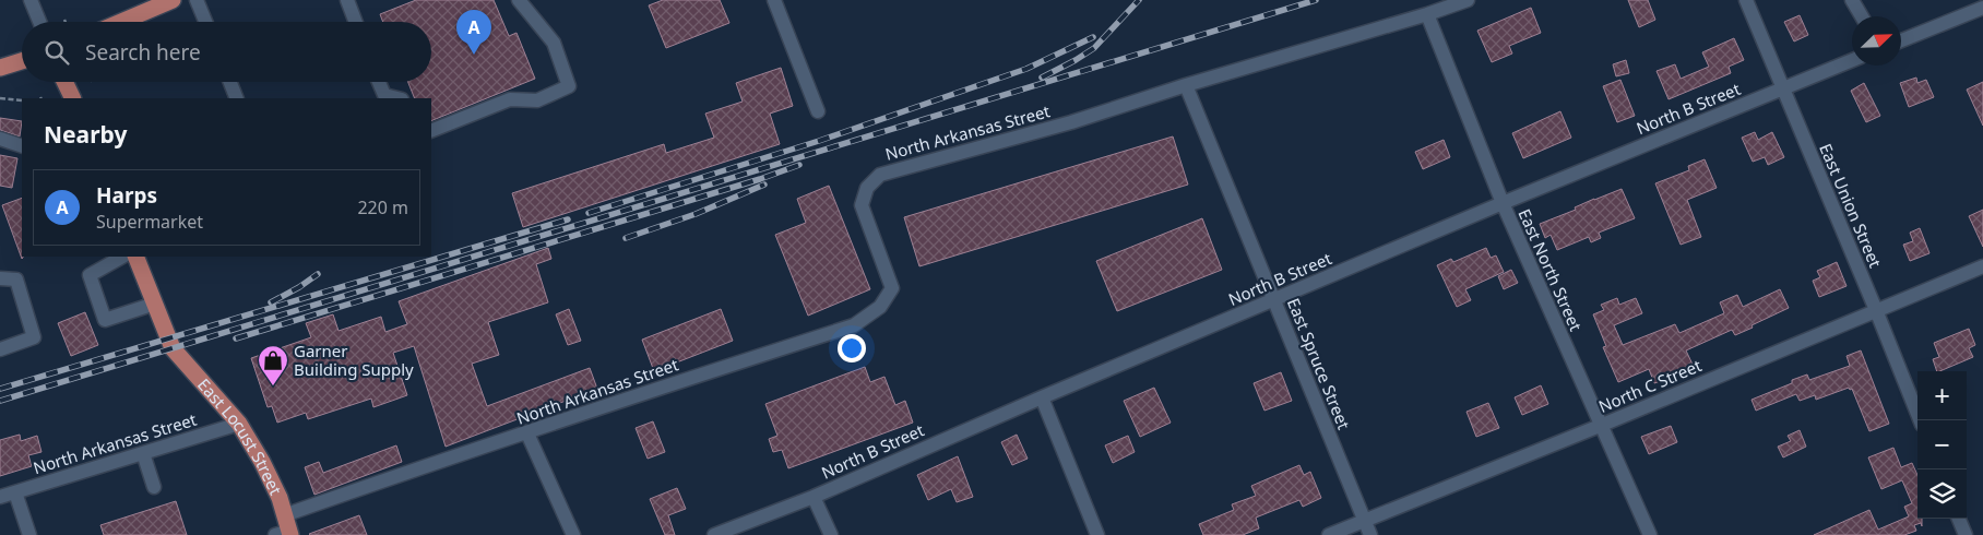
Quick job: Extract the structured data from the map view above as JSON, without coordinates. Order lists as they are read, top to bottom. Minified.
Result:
{"streets":{"main road":["East Locust Street"],"street":["North B Street","North Arkansas Street","East Union Street","East North Street","East Spruce Street","North C Street"]},"crossings":[["North B Street","East Union Street"],["North B Street","East North Street"],["North B Street","East Spruce Street"],["North Arkansas Street","East North Street"],["North Arkansas Street","East Spruce Street"],["North Arkansas Street","East Locust Street"],["East Union Street","North C Street"],["East North Street","North C Street"],["East Spruce Street","North C Street"]],"places":{"shop":["Garner Building Supply"]},"north":"top right","page":{"pins":"A","search":"Search here","heading":"Nearby","list":[{"mark":"A","name":"Harps","note":"Supermarket","value":"220 m"}],"map_buttons":["+","−"]}}
